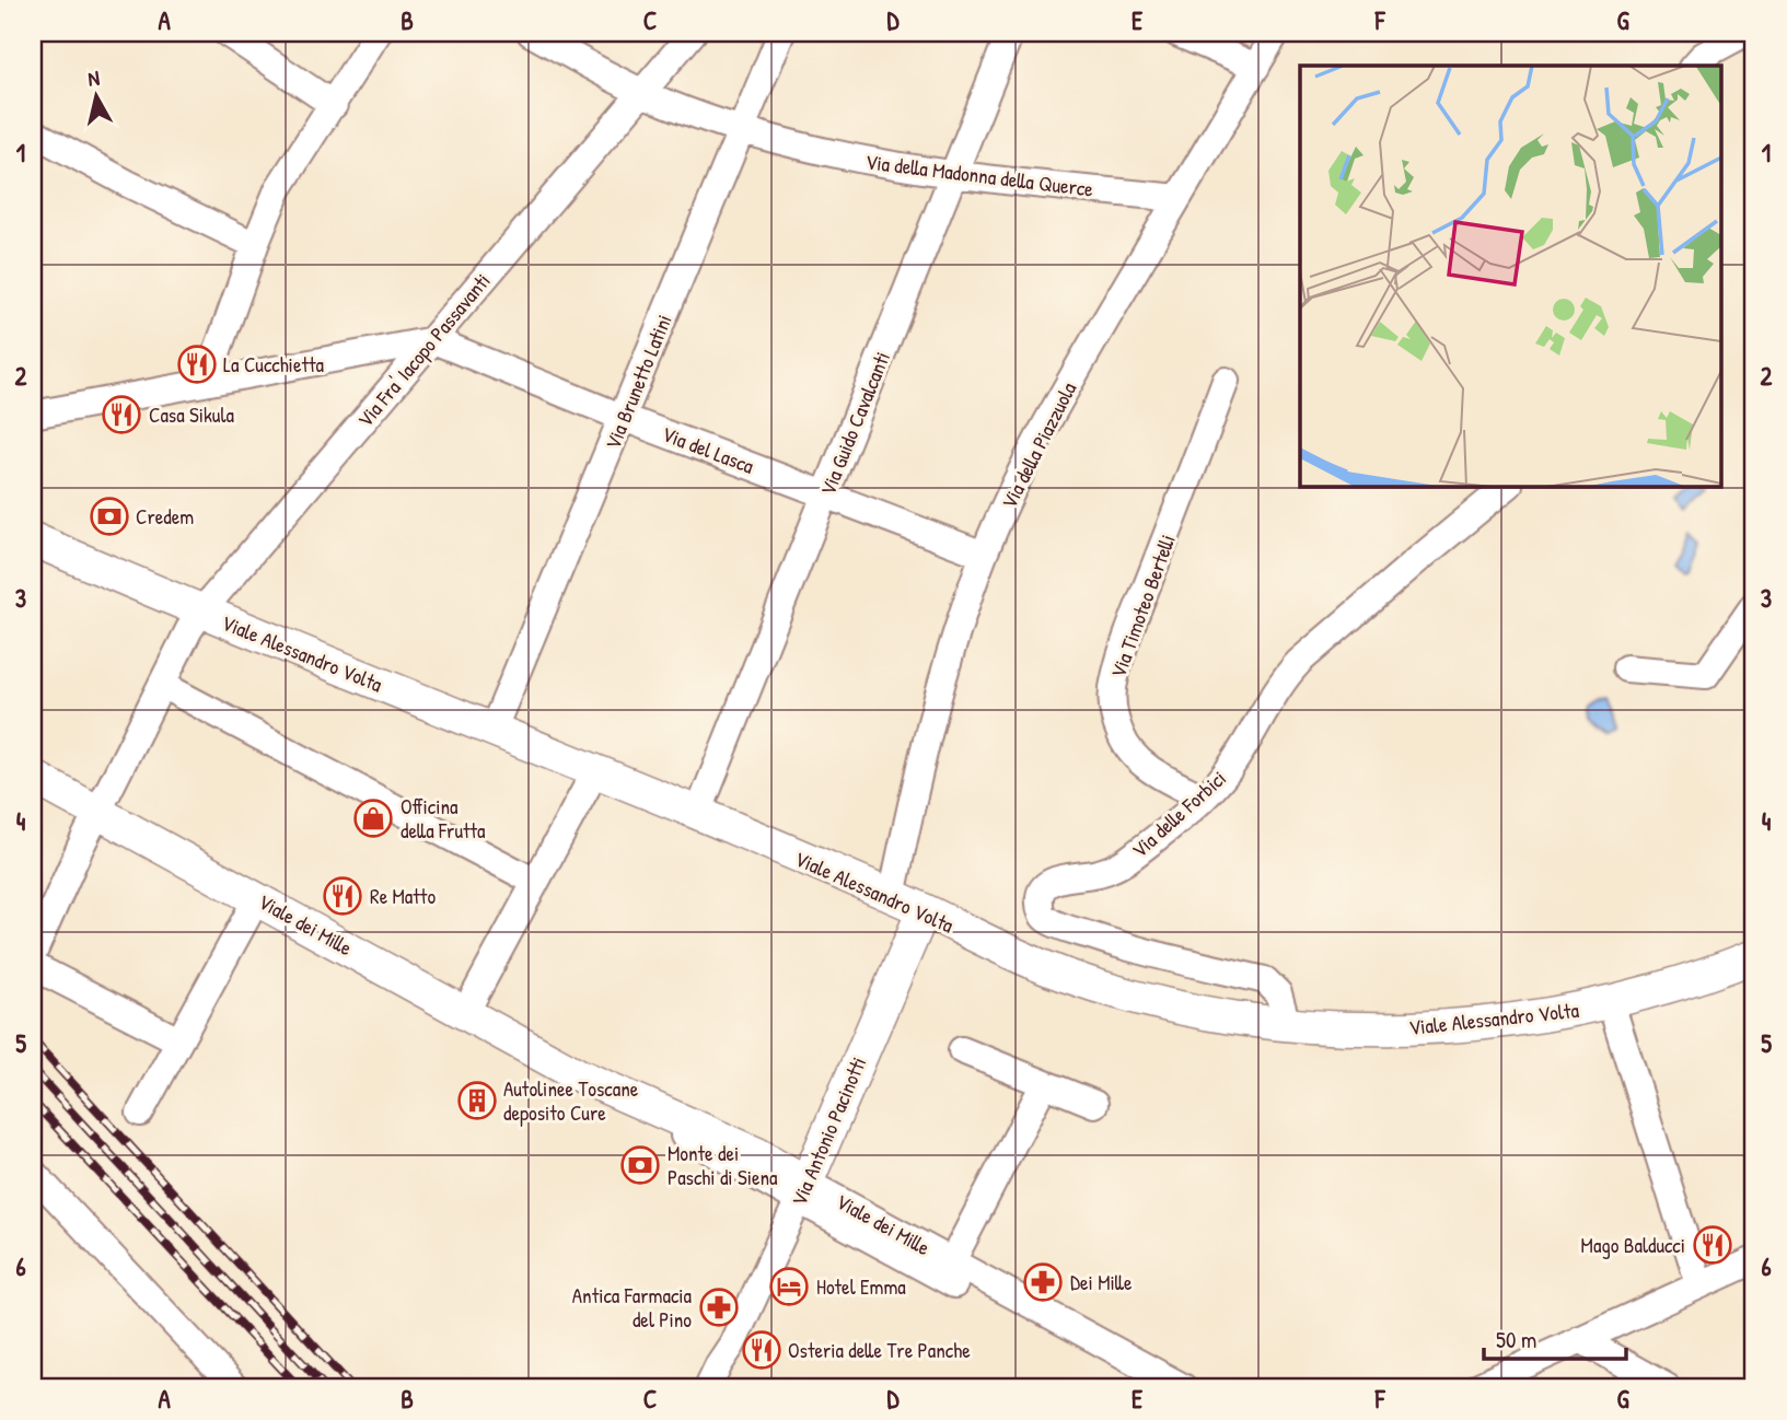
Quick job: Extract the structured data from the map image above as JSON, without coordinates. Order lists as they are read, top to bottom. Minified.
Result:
{"streets":{"main road":["Viale Alessandro Volta","Viale dei Mille","Via Antonio Pacinotti"],"street":["Via della Madonna della Querce","Via Fra' Iacopo Passavanti","Via Brunetto Latini","Via Guido Cavalcanti","Via della Piazzuola","Via del Lasca","Via Timoteo Bertelli","Via delle Forbici"]},"crossings":[["Via della Madonna della Querce","Via Fra' Iacopo Passavanti"],["Via della Madonna della Querce","Via Brunetto Latini"],["Via della Madonna della Querce","Via Guido Cavalcanti"],["Via della Madonna della Querce","Via della Piazzuola"],["Via Fra' Iacopo Passavanti","Via del Lasca"],["Via Fra' Iacopo Passavanti","Viale Alessandro Volta"],["Via Fra' Iacopo Passavanti","Viale dei Mille"],["Via Brunetto Latini","Via del Lasca"],["Via Brunetto Latini","Viale Alessandro Volta"],["Via Guido Cavalcanti","Via del Lasca"],["Via Guido Cavalcanti","Viale Alessandro Volta"],["Via della Piazzuola","Via del Lasca"],["Via della Piazzuola","Viale Alessandro Volta"],["Via Timoteo Bertelli","Via delle Forbici"],["Viale Alessandro Volta","Via delle Forbici"],["Viale Alessandro Volta","Via Antonio Pacinotti"],["Viale dei Mille","Via Antonio Pacinotti"]],"places":{"restaurant":["La Cucchietta","Casa Sikula","Re Matto","Mago Balducci","Osteria delle Tre Panche"],"bank":["Credem","Monte dei Paschi di Siena"],"shop":["Officina della Frutta"],"building":["Autolinee Toscane deposito Cure"],"pharmacy":["Dei Mille","Antica Farmacia del Pino"],"hotel":["Hotel Emma"]},"scale_bar":"50 m","north":"top","grid":{"columns":["A","B","C","D","E","F","G"],"rows":["1","2","3","4","5","6"]}}
